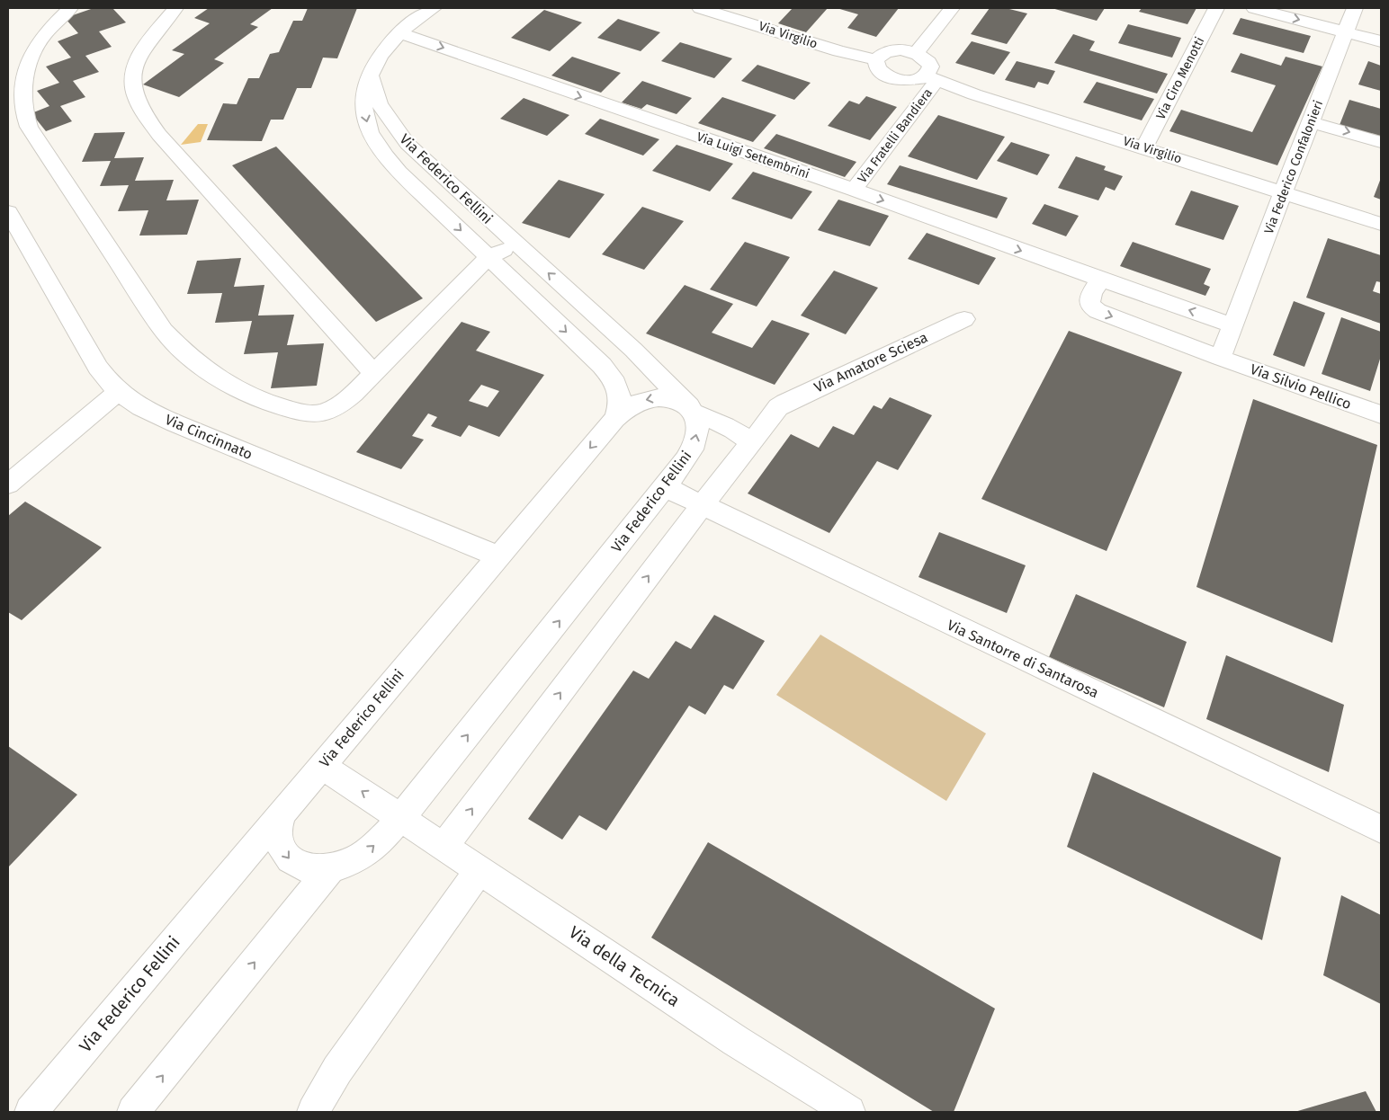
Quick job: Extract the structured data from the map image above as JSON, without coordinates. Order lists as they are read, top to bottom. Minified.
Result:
{"streets":{"street":["Via Virgilio","Via Ciro Menotti","Via Fratelli Bandiera","Via Luigi Settembrini","Via Federico Confalonieri","Via Federico Fellini","Via Amatore Sciesa","Via Silvio Pellico","Via Cincinnato","Via Santorre di Santarosa","Via della Tecnica"]},"crossings":[["Via Virgilio","Via Ciro Menotti"],["Via Virgilio","Via Fratelli Bandiera"],["Via Virgilio","Via Federico Confalonieri"],["Via Fratelli Bandiera","Via Luigi Settembrini"],["Via Luigi Settembrini","Via Federico Confalonieri"],["Via Luigi Settembrini","Via Silvio Pellico"],["Via Federico Confalonieri","Via Silvio Pellico"],["Via Federico Fellini","Via Cincinnato"],["Via Federico Fellini","Via Santorre di Santarosa"],["Via Federico Fellini","Via della Tecnica"]],"one_way":["Via Silvio Pellico"]}
